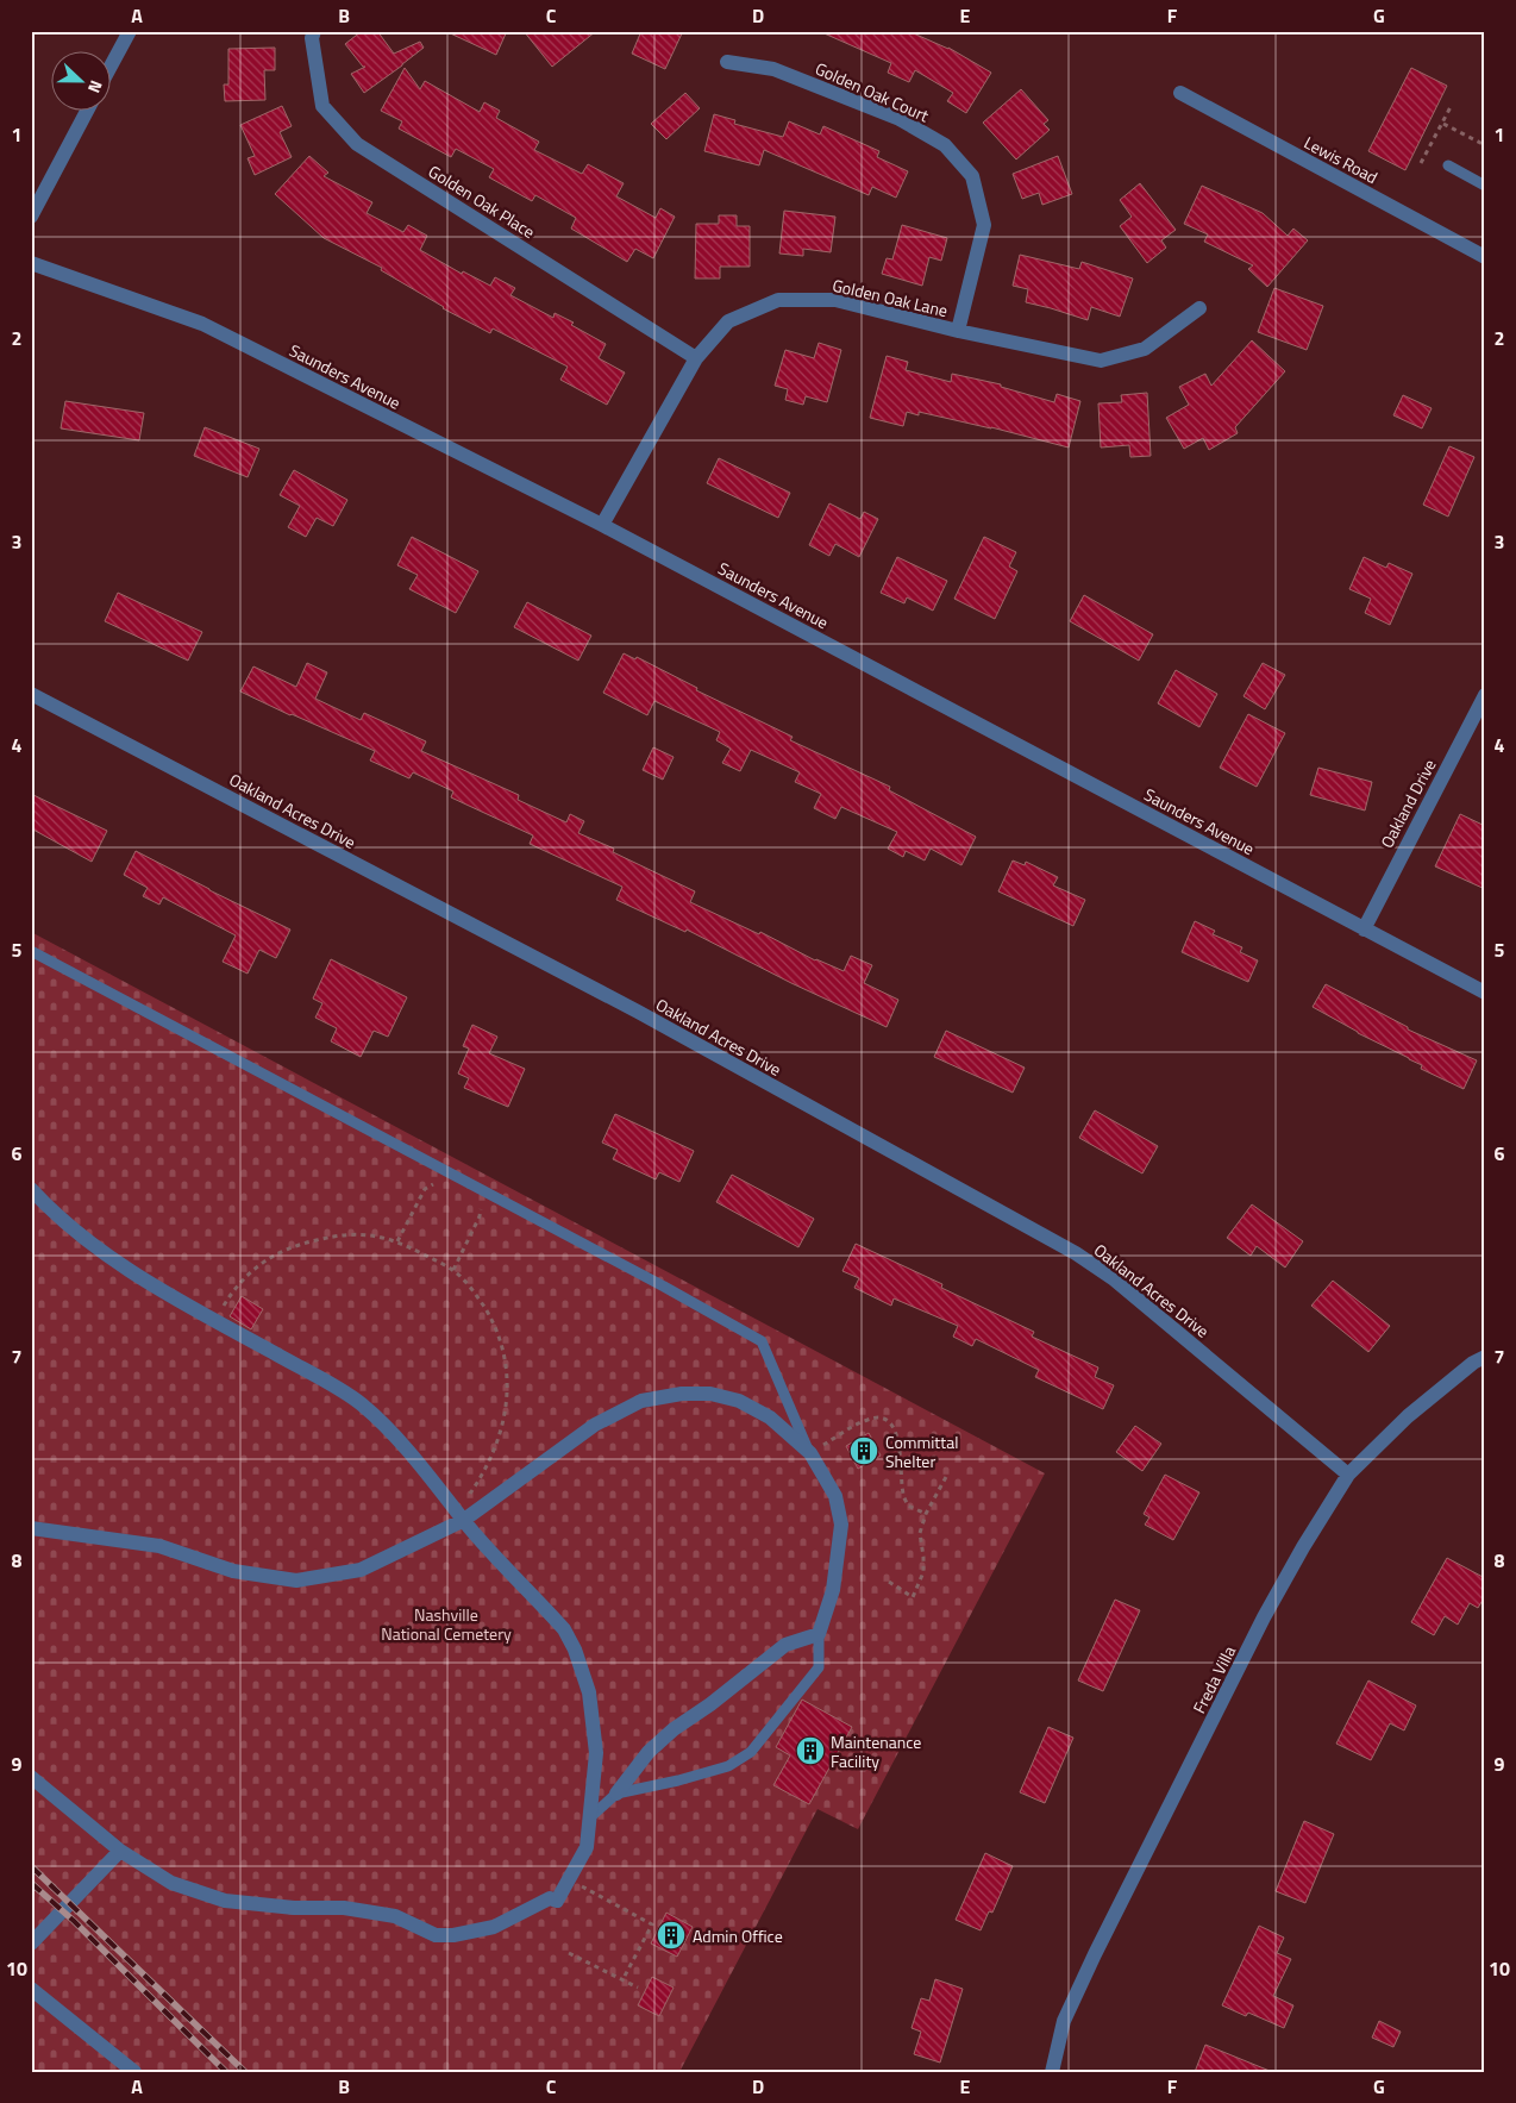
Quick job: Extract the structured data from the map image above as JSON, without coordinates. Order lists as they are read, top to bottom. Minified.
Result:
{"streets":{"street":["Golden Oak Court","Lewis Road","Golden Oak Place","Golden Oak Lane","Saunders Avenue","Oakland Drive","Oakland Acres Drive","Freda Villa"]},"crossings":[["Golden Oak Court","Golden Oak Lane"],["Golden Oak Place","Golden Oak Lane"],["Golden Oak Lane","Saunders Avenue"],["Saunders Avenue","Oakland Drive"],["Oakland Acres Drive","Freda Villa"]],"parks":["Nashville National Cemetery"],"places":{"building":["Committal Shelter","Maintenance Facility","Admin Office"]},"north":"right","grid":{"columns":["A","B","C","D","E","F","G"],"rows":["1","2","3","4","5","6","7","8","9","10"]}}
